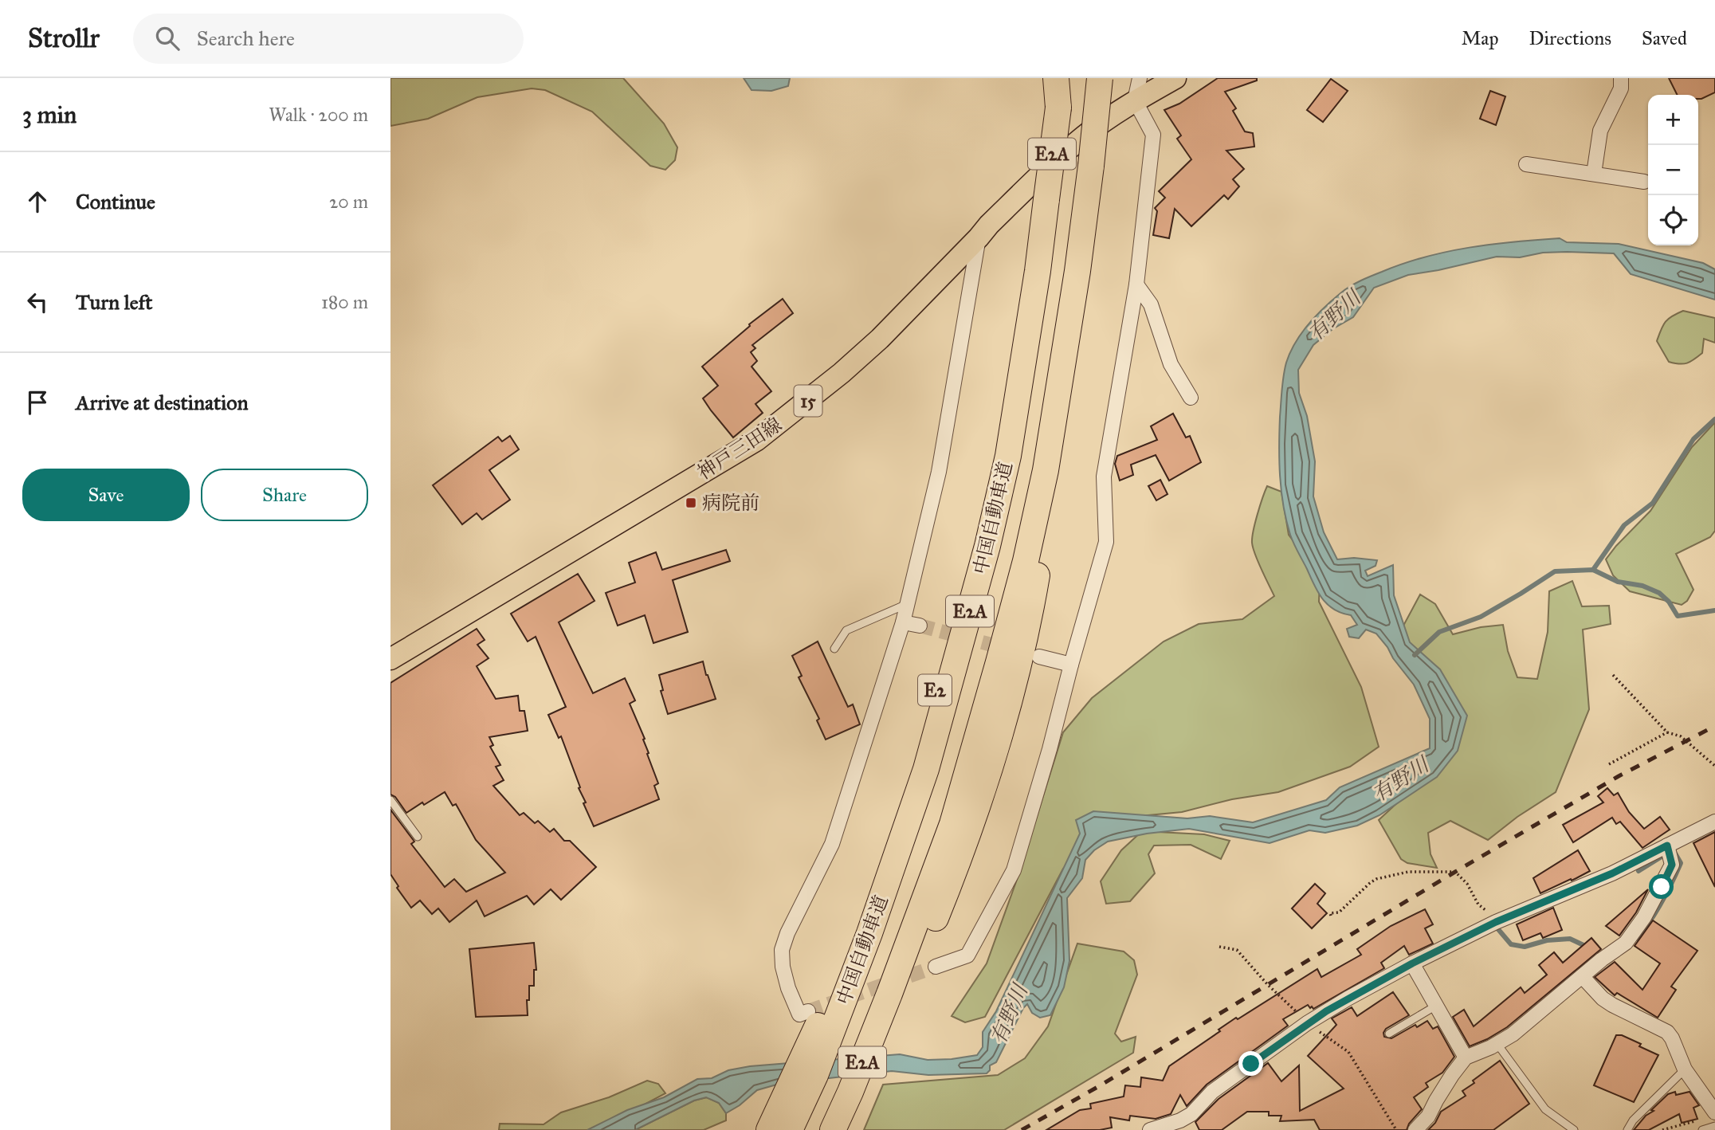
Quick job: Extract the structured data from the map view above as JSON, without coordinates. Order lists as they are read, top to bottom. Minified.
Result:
{"streets":{"highway":["E2A","中国自動車道"],"main road":["15","神戸三田線"]},"water":["有野川"],"places":{"transit":["病院前"]},"page":{"header":"Strollr","search":"Search here","nav":["Map","Directions","Saved"],"heading":["3 min","Walk · 200 m"],"map_buttons":["+","−"],"list":[["Continue","20 m"],["Turn left","180 m"],"Arrive at destination"],"buttons":["Save","Share"]}}
